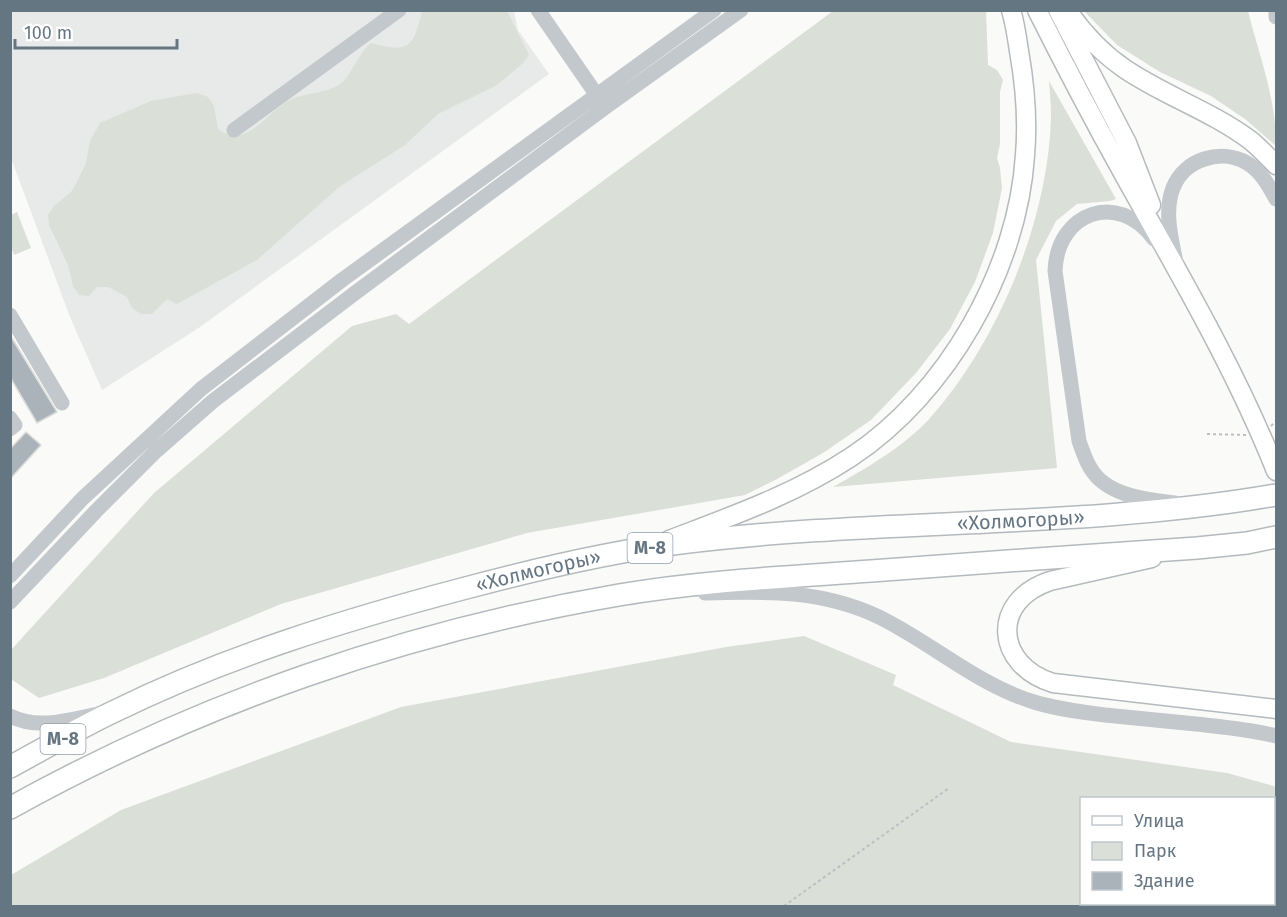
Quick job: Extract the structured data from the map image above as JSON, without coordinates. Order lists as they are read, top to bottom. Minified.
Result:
{"streets":{"highway":["«Холмогоры»","М-8"]},"legend":["Улица","Парк","Здание"],"scale_bar":"100 m"}
